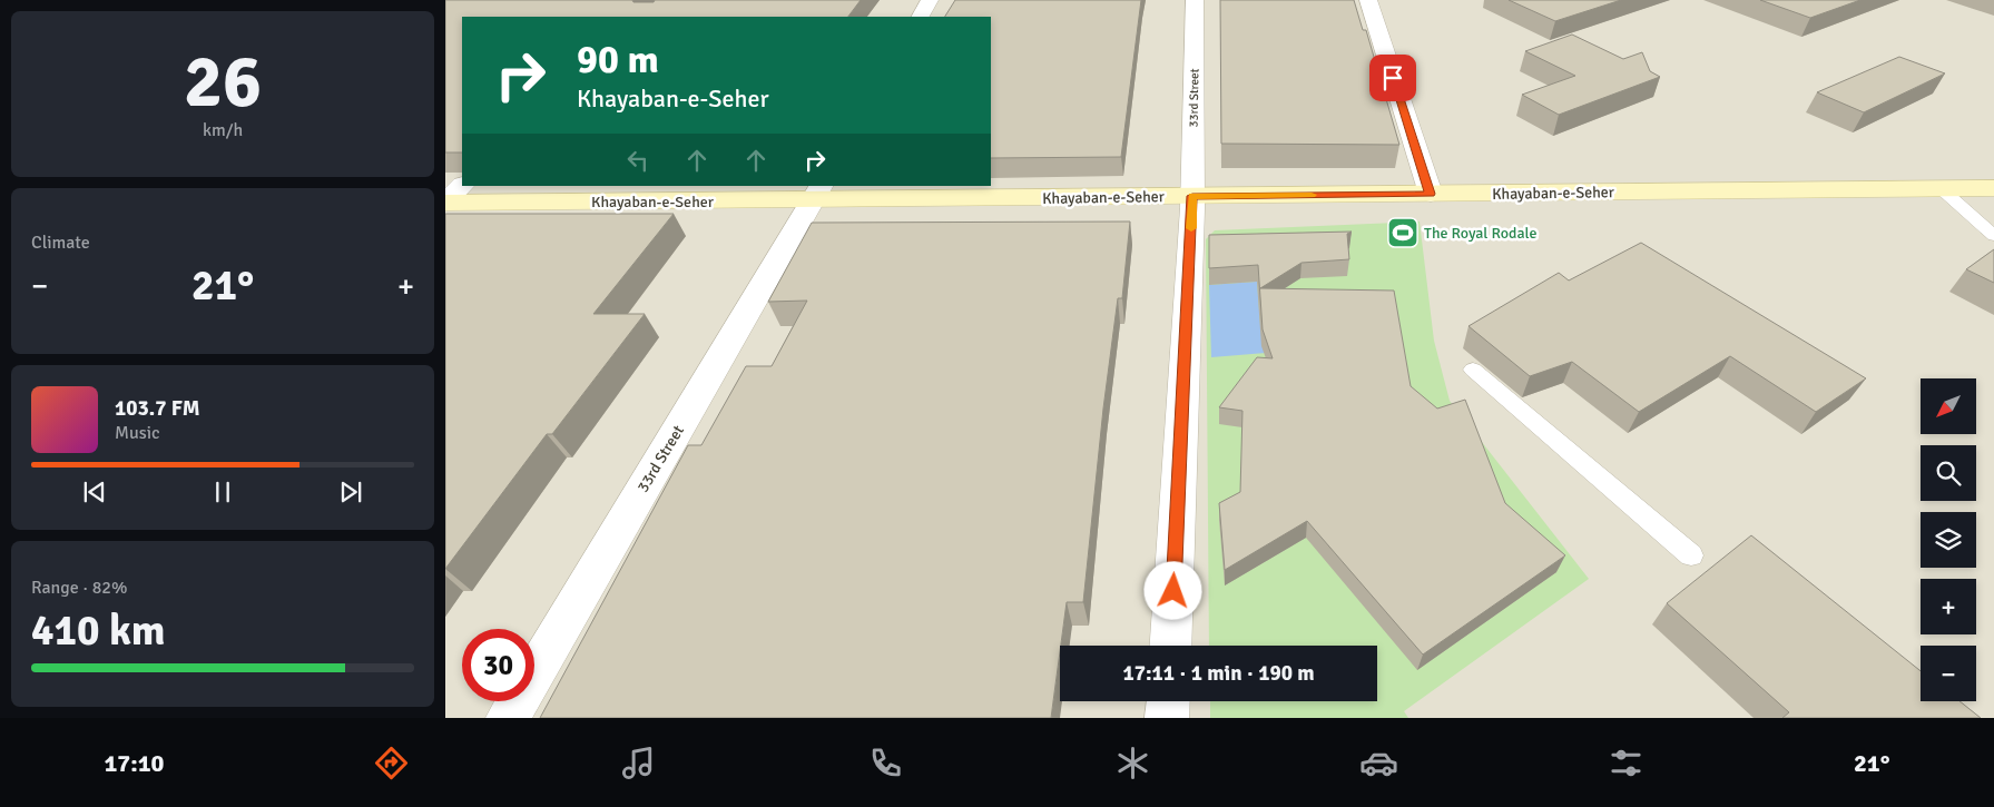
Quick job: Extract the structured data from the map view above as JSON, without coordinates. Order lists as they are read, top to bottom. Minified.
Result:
{"streets":{"street":["33rd Street","Khayaban-e-Seher"]},"crossings":[["33rd Street","Khayaban-e-Seher"]],"places":{"sports":["The Royal Rodale"]},"north":"bottom left","page":{"tile":[["26","km/h"],"Climate",["Range · 82%","410 km"]],"turn":["90 m","Khayaban-e-Seher"],"heat":["−","21°","+"],"map_buttons":["+","−"],"song":["103.7 FM","Music"],"limit":"30","trip":"17:11 · 1 min · 190 m","tabs":["17:10","21°"]}}
